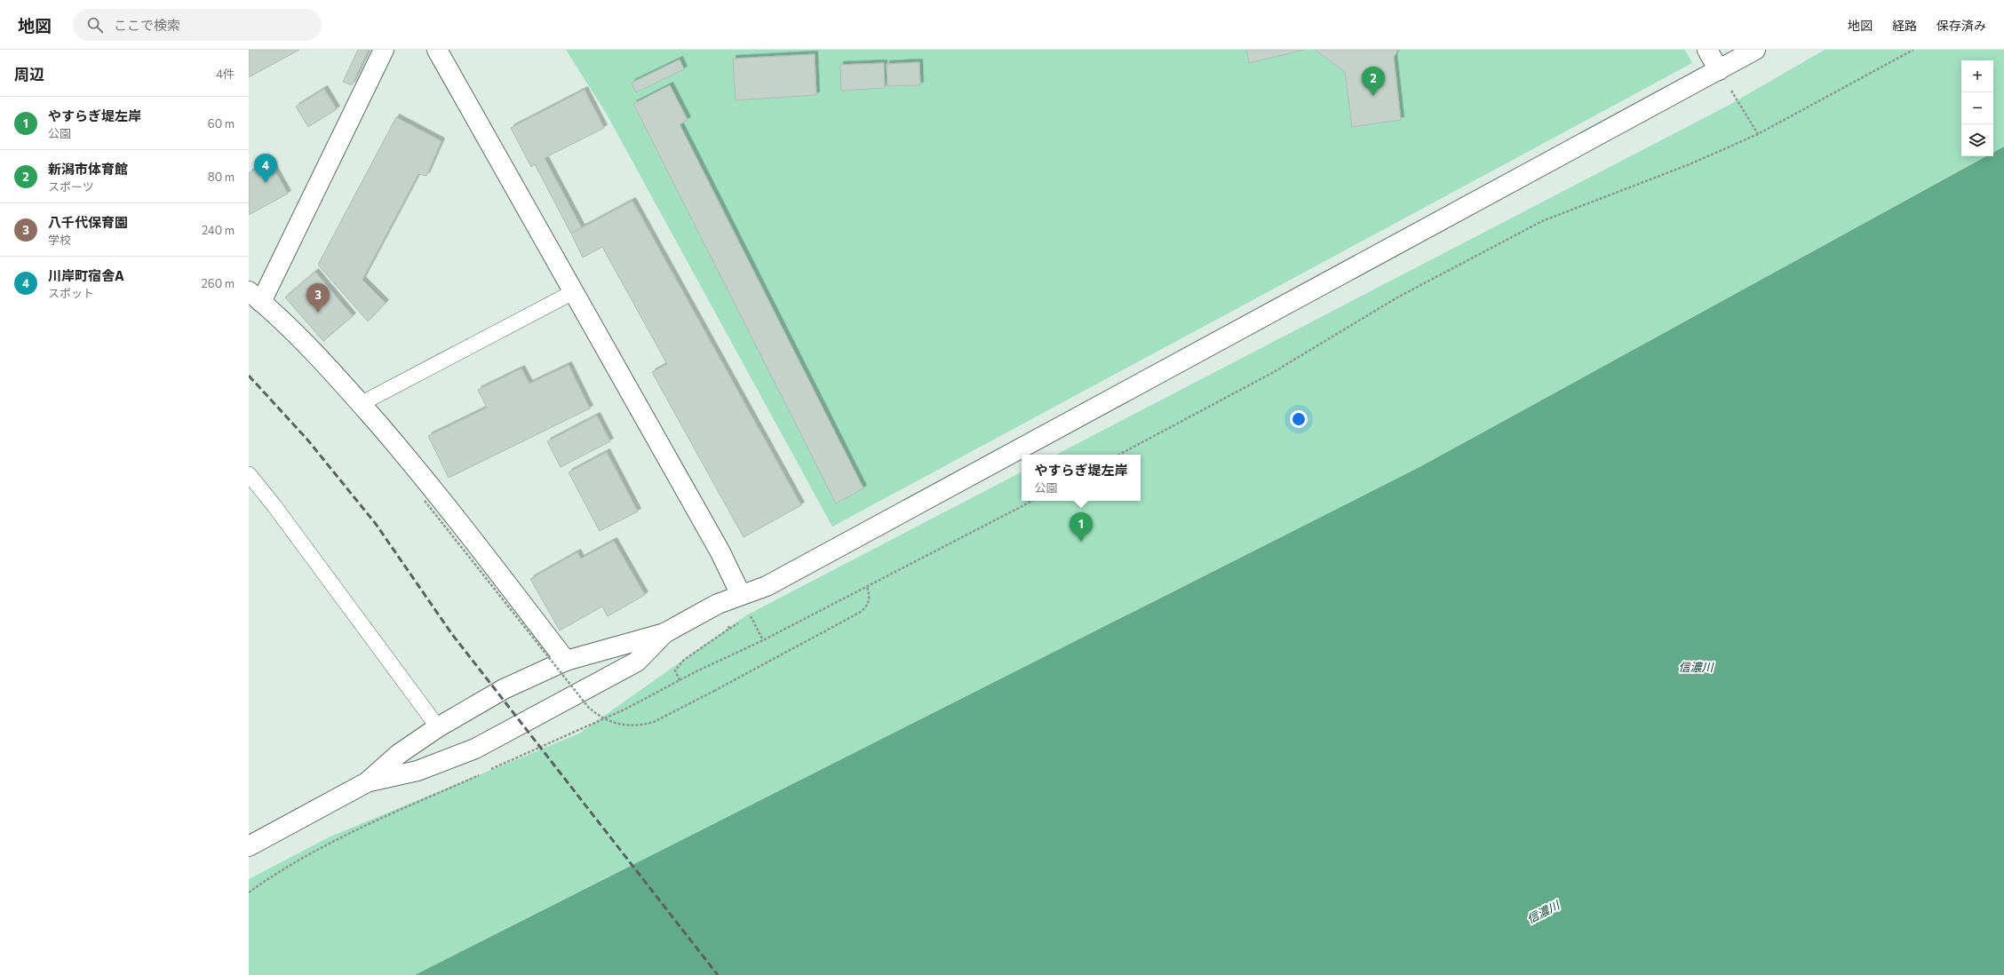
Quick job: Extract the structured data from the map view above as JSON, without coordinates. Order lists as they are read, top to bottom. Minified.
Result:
{"water":["信濃川"],"page":{"header":"地図","search":"ここで検索","nav":["地図","経路","保存済み"],"heading":["周辺","4件"],"map_buttons":["+","−"],"pins":["2","4","3","1"],"list":[{"mark":"1","name":"やすらぎ堤左岸","note":"公園","value":"60 m"},{"mark":"2","name":"新潟市体育館","note":"スポーツ","value":"80 m"},{"mark":"3","name":"八千代保育園","note":"学校","value":"240 m"},{"mark":"4","name":"川岸町宿舎A","note":"スポット","value":"260 m"}],"popup":["やすらぎ堤左岸","公園"]}}
